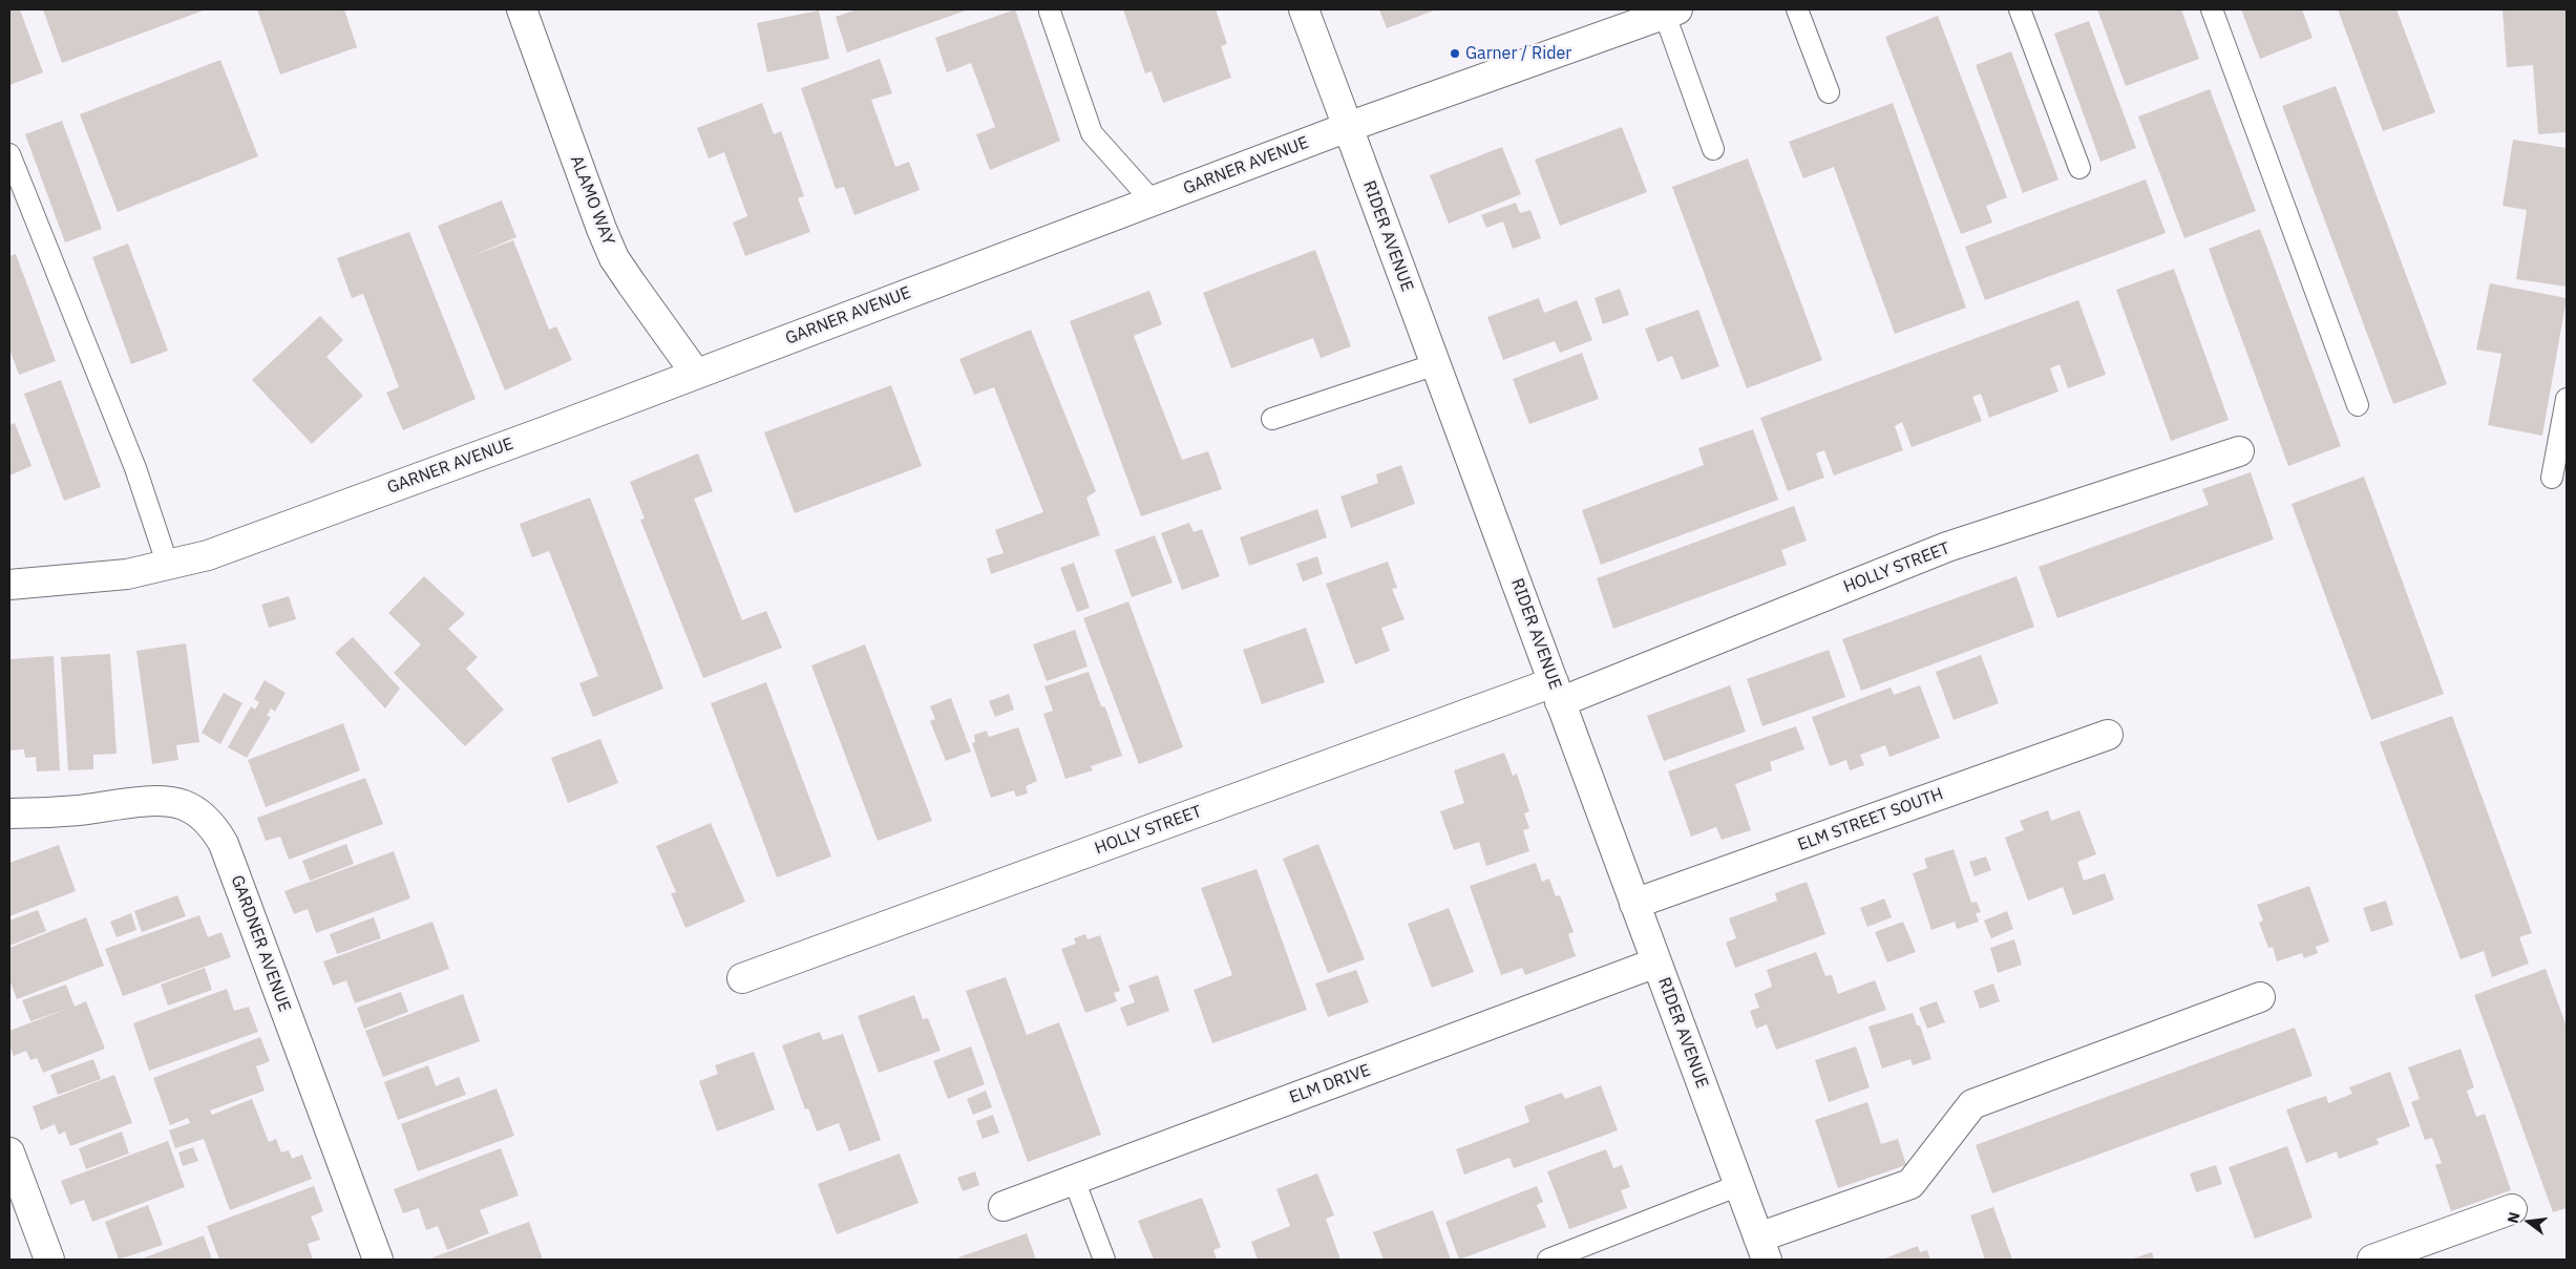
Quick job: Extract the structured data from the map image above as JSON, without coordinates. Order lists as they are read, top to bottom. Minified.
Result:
{"streets":{"street":["GARNER AVENUE","ALAMO WAY","RIDER AVENUE","HOLLY STREET","ELM STREET SOUTH","GARDNER AVENUE","ELM DRIVE"]},"crossings":[["GARNER AVENUE","ALAMO WAY"],["GARNER AVENUE","RIDER AVENUE"],["RIDER AVENUE","HOLLY STREET"],["RIDER AVENUE","ELM STREET SOUTH"],["RIDER AVENUE","ELM DRIVE"]],"places":["Garner / Rider"],"north":"left"}
